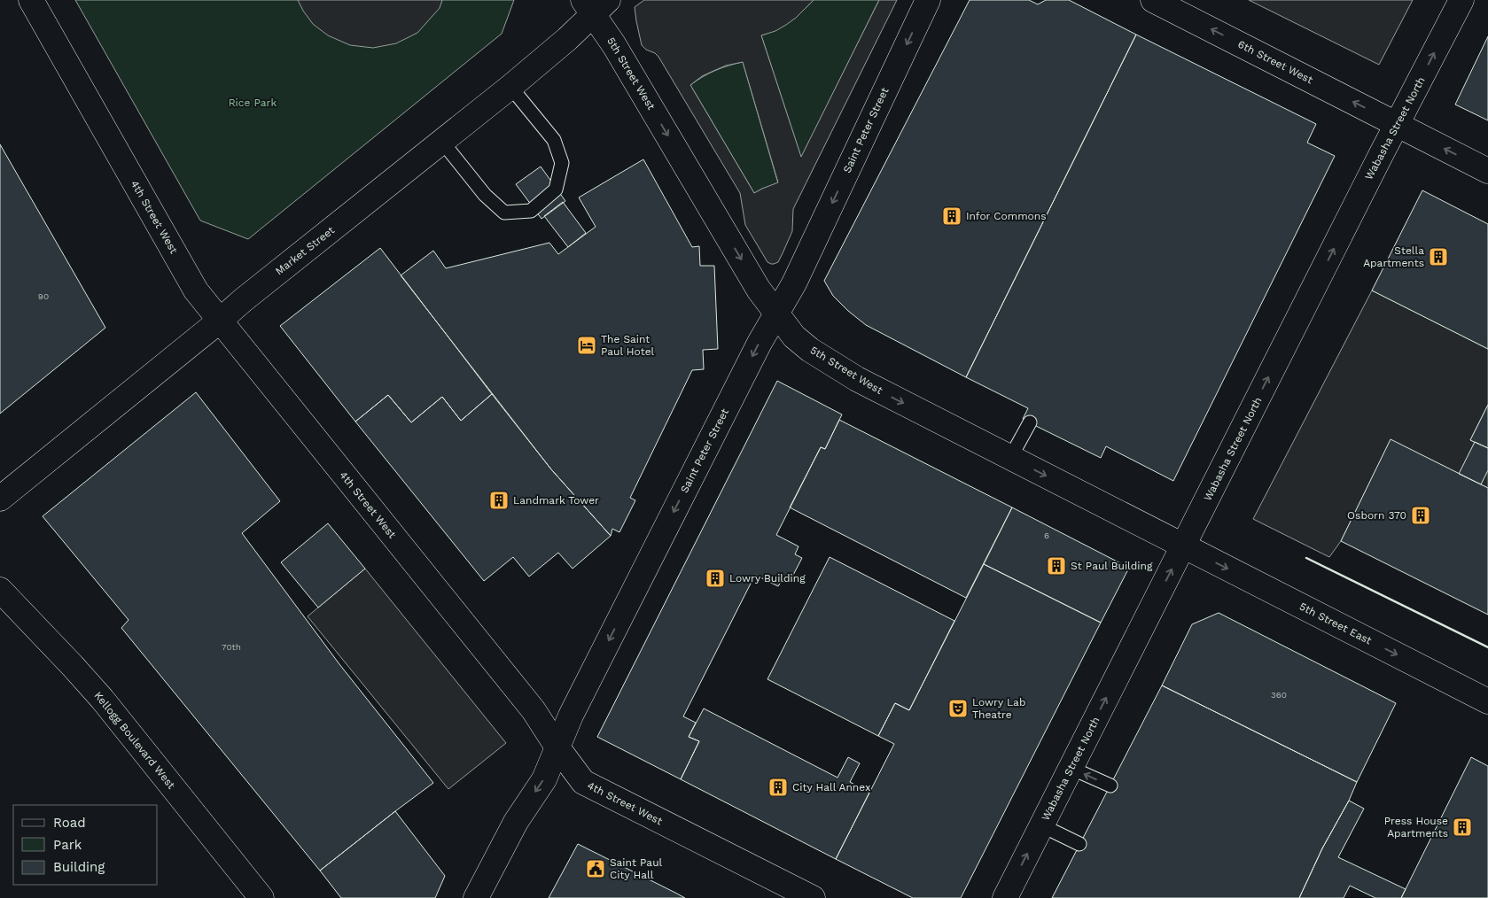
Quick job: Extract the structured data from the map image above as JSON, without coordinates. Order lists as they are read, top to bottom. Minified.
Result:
{"streets":{"street":["6th Street West","5th Street West","Wabasha Street North","Saint Peter Street","4th Street West","Market Street","5th Street East","Kellogg Boulevard West"]},"crossings":[["6th Street West","Wabasha Street North"],["5th Street West","Wabasha Street North"],["5th Street West","Saint Peter Street"],["5th Street West","Market Street"],["5th Street West","5th Street East"],["Wabasha Street North","5th Street East"],["Saint Peter Street","4th Street West"],["4th Street West","Market Street"]],"one_way":["6th Street West","5th Street West","Wabasha Street North","Saint Peter Street","5th Street East"],"parks":["Rice Park"],"places":{"building":["Infor Commons","Stella Apartments","Landmark Tower","Osborn 370","St Paul Building","Lowry Building","City Hall Annex","Press House Apartments"],"hotel":["The Saint Paul Hotel"],"theatre":["Lowry Lab Theatre"],"public building":["Saint Paul City Hall"]},"house_numbers":["90","6","70th","360"],"legend":["Road","Park","Building"]}
